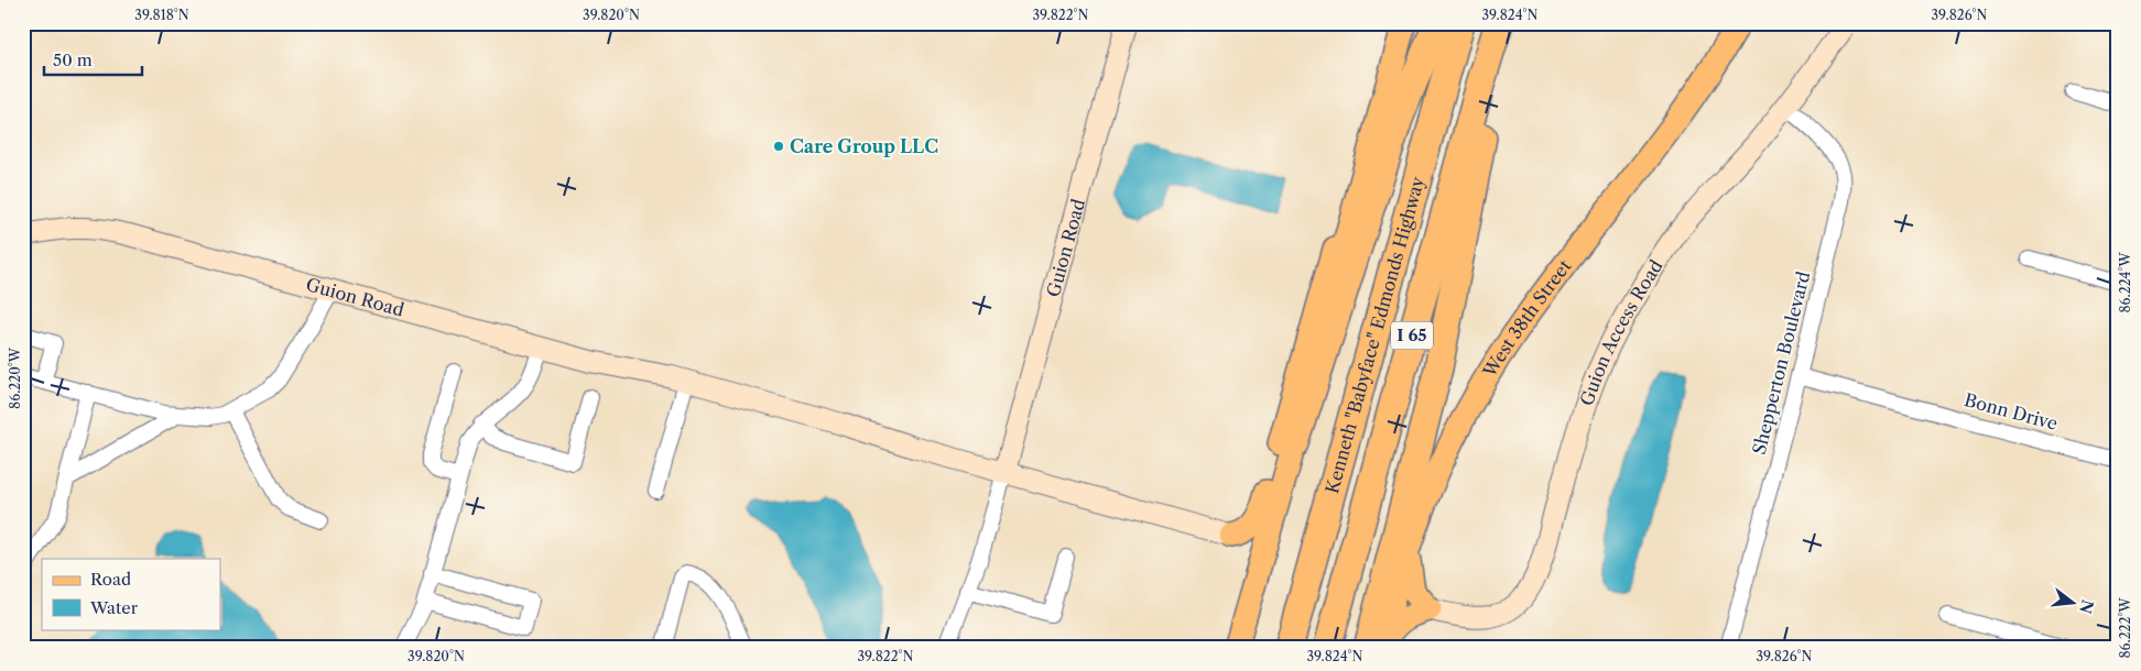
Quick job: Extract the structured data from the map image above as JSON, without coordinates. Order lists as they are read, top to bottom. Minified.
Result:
{"streets":{"highway":["Kenneth \"Babyface\" Edmonds Highway","I 65"],"main road":["West 38th Street"],"street":["Guion Road","Guion Access Road","Shepperton Boulevard","Bonn Drive"]},"crossings":[["Guion Access Road","Shepperton Boulevard"],["Shepperton Boulevard","Bonn Drive"]],"places":["Care Group LLC"],"legend":["Road","Water"],"scale_bar":"50 m","north":"right","coordinates":["39.818°N","39.820°N","39.822°N","39.824°N","39.826°N","86.224°W","86.220°W","86.222°W"]}
